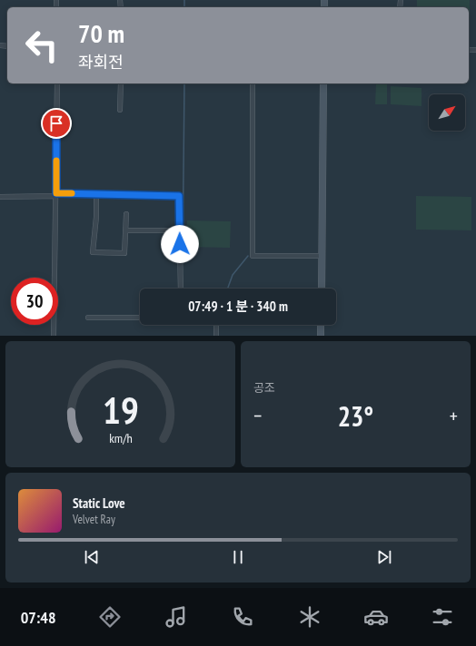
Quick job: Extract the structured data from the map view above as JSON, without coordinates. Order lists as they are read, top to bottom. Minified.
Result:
{"north":"top right","page":{"turn":["70 m","좌회전"],"limit":"30","trip":"07:49 · 1 분 · 340 m","tile":"공조","heat":["−","23°","+"],"song":["Static Love","Velvet Ray"],"tabs":"07:48","gauge":["19","km/h"]}}
